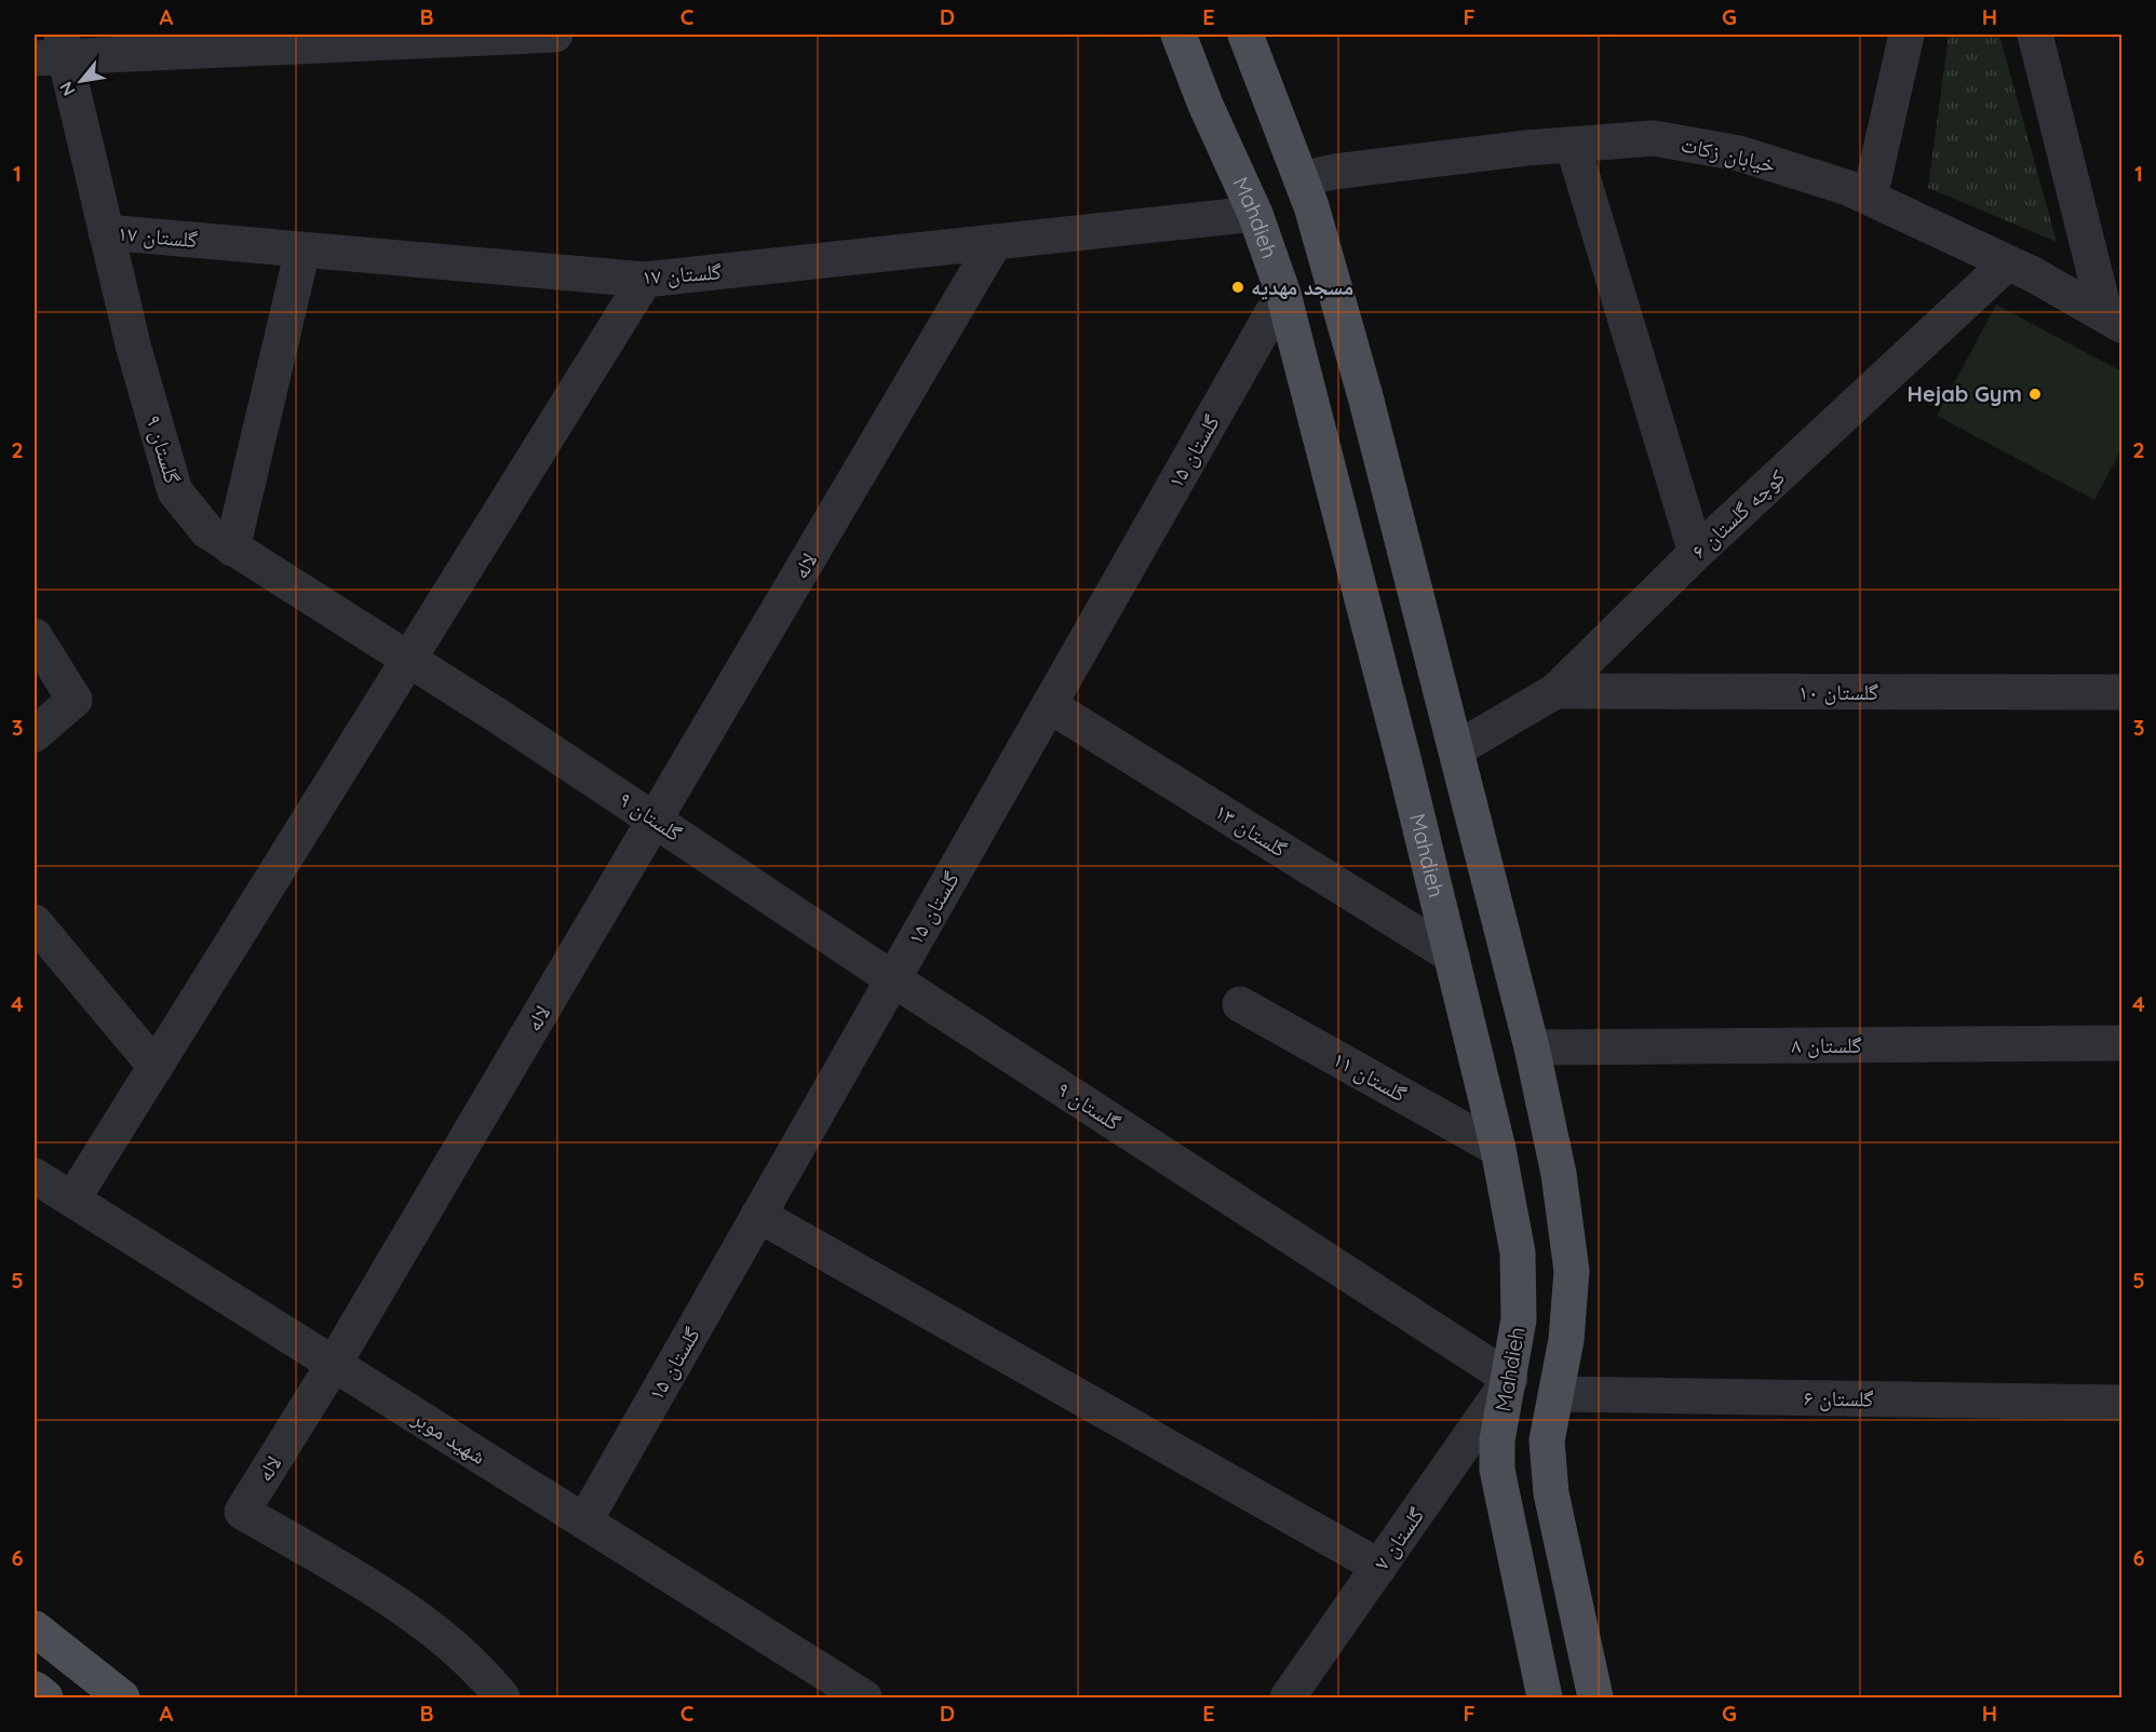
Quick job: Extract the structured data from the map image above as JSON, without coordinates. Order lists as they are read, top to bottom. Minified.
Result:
{"streets":{"main road":["Mahdieh"],"street":["خیابان زکات","گلستان ۱۷","گلستان ۹","گلستان ۱۵","کوچه گلستان ۶","لاله","گلستان ۱۰","گلستان ۱۳","گلستان ۸","گلستان ۱۱","گلستان ۶","شهید موبر","گلستان ۷"]},"crossings":[["خیابان زکات","کوچه گلستان ۶"],["Mahdieh","گلستان ۱۷"],["Mahdieh","گلستان ۹"],["Mahdieh","گلستان ۱۵"],["Mahdieh","گلستان ۱۳"],["Mahdieh","گلستان ۱۱"],["Mahdieh","گلستان ۷"],["گلستان ۱۷","گلستان ۹"],["گلستان ۱۷","لاله"],["گلستان ۹","گلستان ۱۵"],["گلستان ۹","لاله"],["گلستان ۹","گلستان ۷"],["گلستان ۱۵","گلستان ۱۳"],["گلستان ۱۵","شهید موبر"],["کوچه گلستان ۶","گلستان ۱۰"],["لاله","شهید موبر"]],"places":["مسجد مهدیه","Hejab Gym"],"north":"bottom left","grid":{"columns":["A","B","C","D","E","F","G","H"],"rows":["1","2","3","4","5","6"]}}
